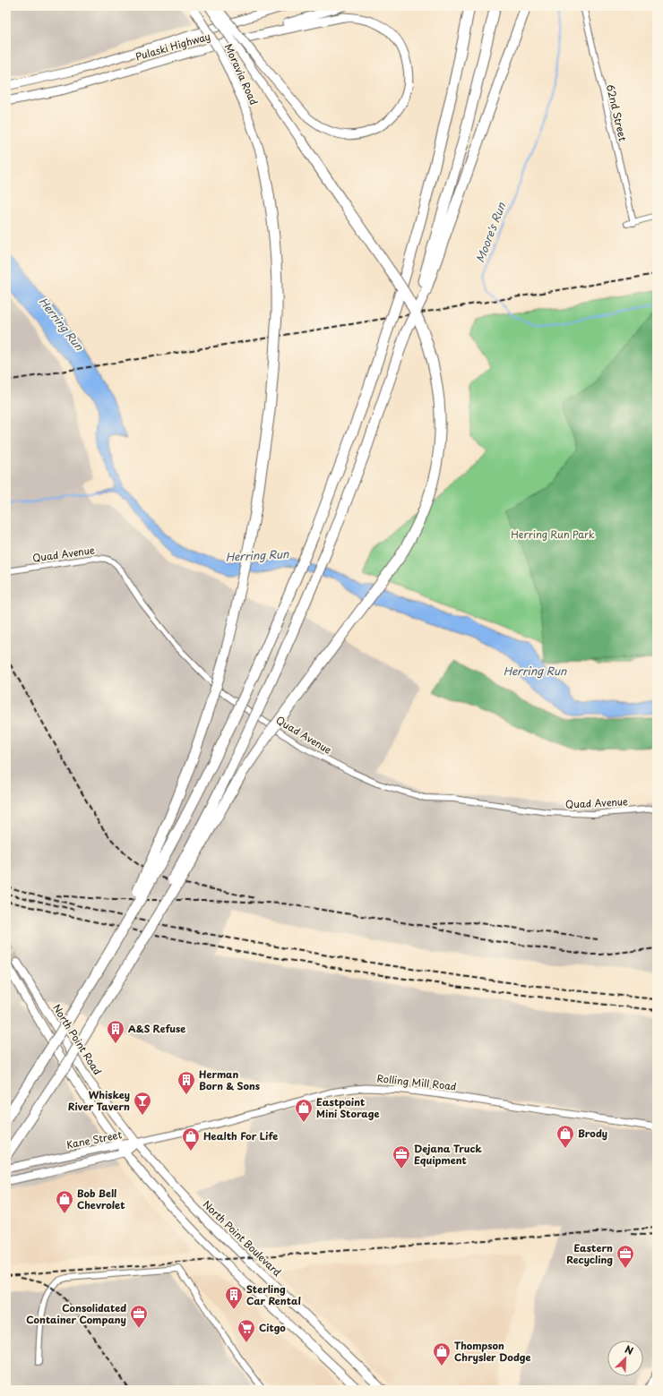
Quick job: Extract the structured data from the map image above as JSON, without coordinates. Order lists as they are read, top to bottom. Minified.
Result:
{"streets":{"main road":["Pulaski Highway","Moravia Road","North Point Road","Kane Street","North Point Boulevard"],"street":["62nd Street","Quad Avenue","Rolling Mill Road"]},"crossings":[["North Point Road","Rolling Mill Road"],["North Point Road","Kane Street"],["North Point Road","North Point Boulevard"],["Rolling Mill Road","Kane Street"],["Rolling Mill Road","North Point Boulevard"],["Kane Street","North Point Boulevard"]],"water":["Moore's Run","Herring Run"],"parks":["Herring Run Park"],"places":{"building":["A&S Refuse","Herman Born & Sons","Sterling Car Rental"],"bar":["Whiskey River Tavern"],"shop":["Eastpoint Mini Storage","Brody","Health For Life","Bob Bell Chevrolet","Thompson Chrysler Dodge"],"office":["Dejana Truck Equipment","Eastern Recycling","Consolidated Container Company"],"supermarket":["Citgo"]},"north":"top right"}
